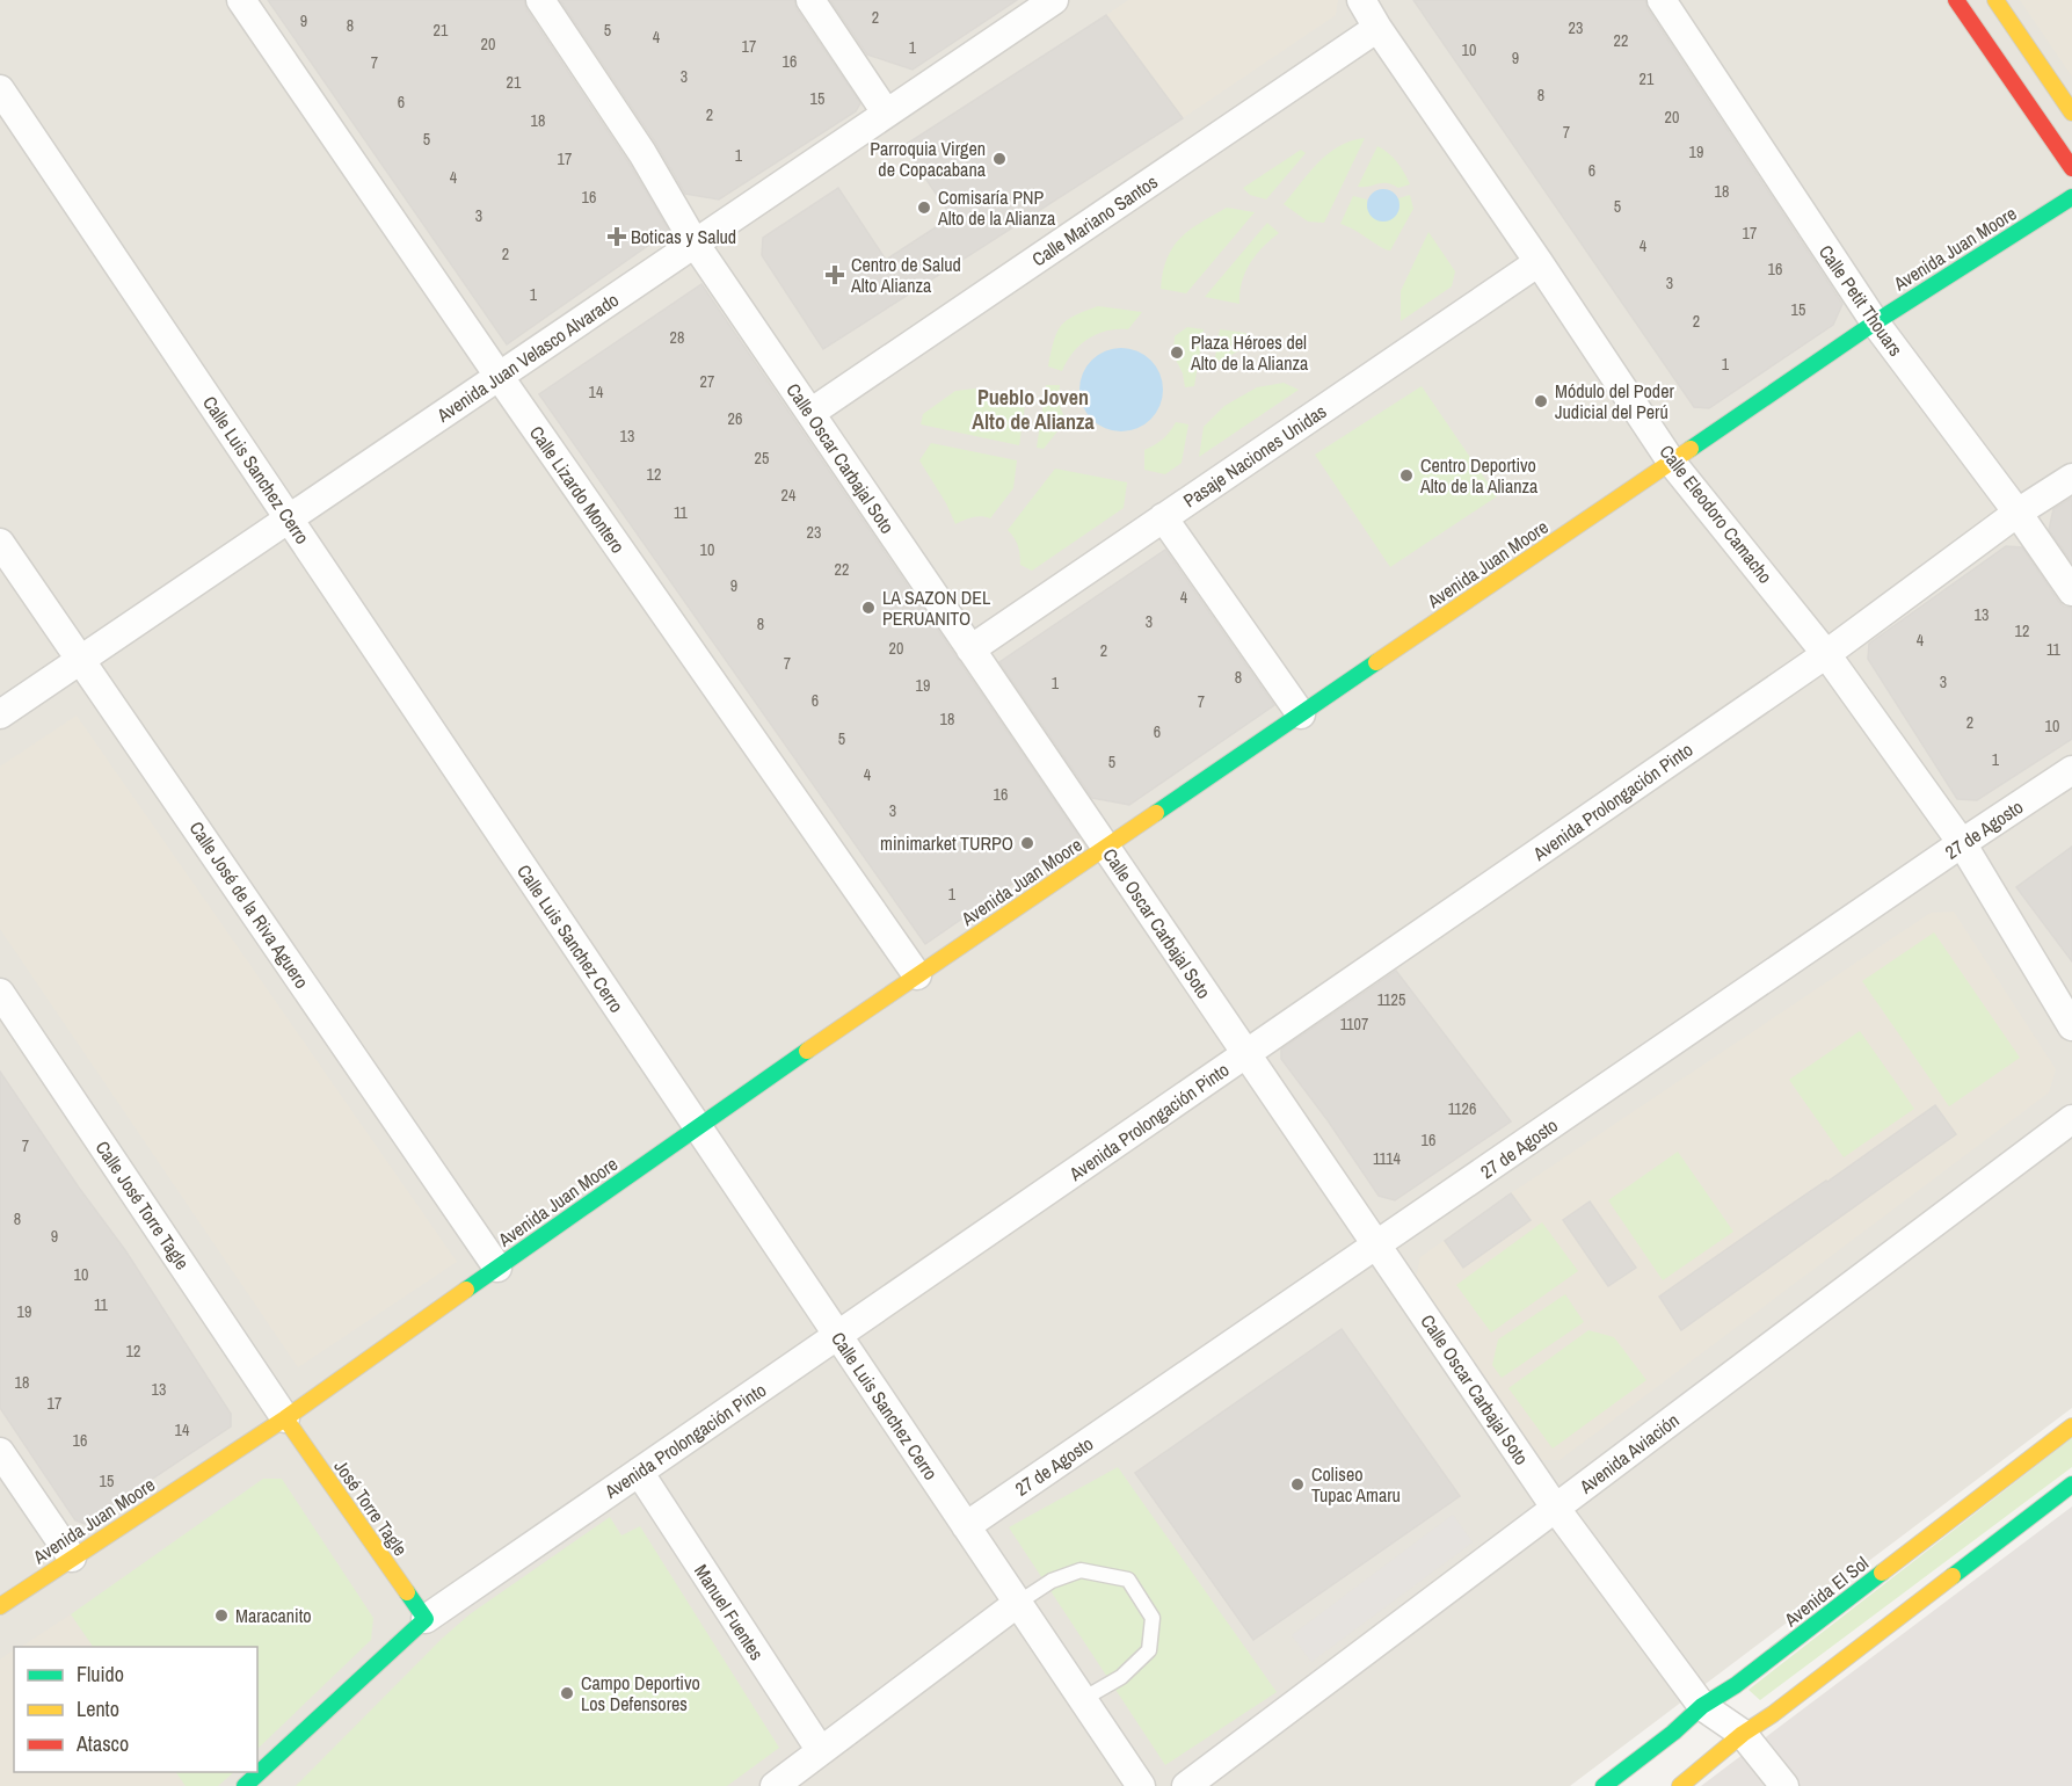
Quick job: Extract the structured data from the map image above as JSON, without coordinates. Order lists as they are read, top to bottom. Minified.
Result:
{"streets":{"street":["Calle Mariano Santos","Avenida Juan Moore","Calle Petit Thouars","Avenida Juan Velasco Alvarado","Pasaje Naciones Unidas","Calle Oscar Carbajal Soto","Calle Luis Sanchez Cerro","Calle Lizardo Montero","Calle Eleodoro Camacho","Avenida Prolongación Pinto","27 de Agosto","Calle José de la Riva Aguero","Calle José Torre Tagle","Avenida Aviación","José Torre Tagle","Avenida El Sol","Manuel Fuentes"]},"crossings":[["Calle Mariano Santos","Calle Oscar Carbajal Soto"],["Calle Mariano Santos","Calle Eleodoro Camacho"],["Avenida Juan Moore","Calle Petit Thouars"],["Avenida Juan Moore","Calle Oscar Carbajal Soto"],["Avenida Juan Moore","Calle Luis Sanchez Cerro"],["Avenida Juan Moore","Calle Lizardo Montero"],["Avenida Juan Moore","Calle Eleodoro Camacho"],["Avenida Juan Moore","Calle José de la Riva Aguero"],["Avenida Juan Moore","Calle José Torre Tagle"],["Avenida Juan Moore","José Torre Tagle"],["Calle Petit Thouars","Avenida Prolongación Pinto"],["Avenida Juan Velasco Alvarado","Calle Oscar Carbajal Soto"],["Avenida Juan Velasco Alvarado","Calle Luis Sanchez Cerro"],["Avenida Juan Velasco Alvarado","Calle Lizardo Montero"],["Avenida Juan Velasco Alvarado","Calle José de la Riva Aguero"],["Pasaje Naciones Unidas","Calle Oscar Carbajal Soto"],["Pasaje Naciones Unidas","Calle Eleodoro Camacho"],["Calle Oscar Carbajal Soto","Avenida Prolongación Pinto"],["Calle Oscar Carbajal Soto","27 de Agosto"],["Calle Oscar Carbajal Soto","Avenida Aviación"],["Calle Oscar Carbajal Soto","Avenida El Sol"],["Calle Luis Sanchez Cerro","Avenida Prolongación Pinto"],["Calle Luis Sanchez Cerro","27 de Agosto"],["Calle Eleodoro Camacho","Avenida Prolongación Pinto"],["Calle Eleodoro Camacho","27 de Agosto"],["Avenida Prolongación Pinto","José Torre Tagle"],["Avenida Prolongación Pinto","Manuel Fuentes"],["Calle José Torre Tagle","José Torre Tagle"]],"districts":["Pueblo Joven Alto de Alianza"],"places":{"other":["Parroquia Virgen de Copacabana","Comisaría PNP Alto de la Alianza","Plaza Héroes del Alto de la Alianza","Módulo del Poder Judicial del Perú","Centro Deportivo Alto de la Alianza","LA SAZON DEL PERUANITO","minimarket TURPO","Coliseo Tupac Amaru","Maracanito","Campo Deportivo Los Defensores"],"health":["Boticas y Salud","Centro de Salud Alto Alianza"]},"house_numbers":["2","9","8","23","21","5","4","22","20","17","1","10","9","16","7","3","21","21","8","15","6","2","20","18","7","5","19","1","17","6","4","18","16","5","3","17","4","2","16","3","1","15","2","28","1","27","14","26","13","25","12","24","11","23","10","22","9","4","13","3","8","12","4","20","11","2","7","8","3","1","19","6","7","18","2","10","6","5","1","5","4","16","3","1","1125","1107","1126","16","7","1114","8","9","10","11","19","12","18","13","17","14","16","15"],"legend":["Fluido","Lento","Atasco"]}
